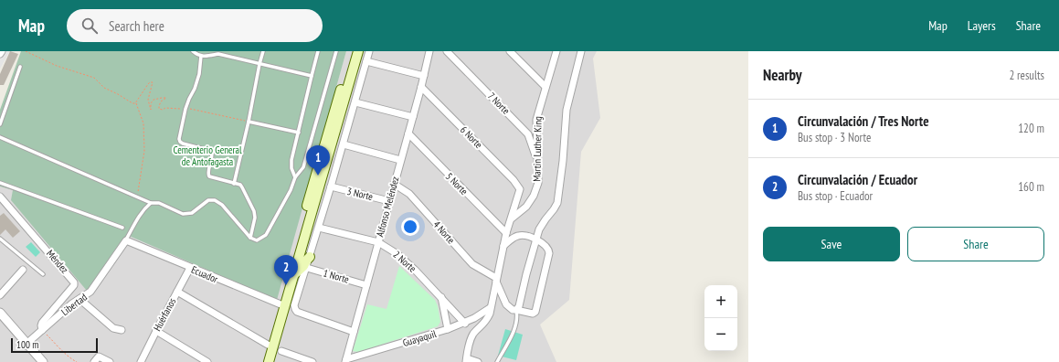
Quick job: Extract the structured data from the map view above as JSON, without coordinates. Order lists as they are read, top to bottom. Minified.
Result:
{"streets":{"street":["7 Norte","6 Norte","Martin Luther King","5 Norte","3 Norte","Alfonso Meléndez","4 Norte","Méndez","2 Norte","Ecuador","1 Norte","Libertad","Huérfanos","Guayaquil"]},"crossings":[["7 Norte","Martin Luther King"],["6 Norte","Martin Luther King"],["6 Norte","Alfonso Meléndez"],["Martin Luther King","5 Norte"],["Martin Luther King","4 Norte"],["Martin Luther King","Guayaquil"],["5 Norte","Alfonso Meléndez"],["3 Norte","Alfonso Meléndez"],["Alfonso Meléndez","4 Norte"],["Alfonso Meléndez","2 Norte"],["Alfonso Meléndez","1 Norte"],["Alfonso Meléndez","Guayaquil"],["Méndez","Libertad"],["2 Norte","Guayaquil"],["Ecuador","Libertad"],["Ecuador","Huérfanos"]],"parks":["Cementerio General de Antofagasta"],"scale_bar":"100 m","page":{"header":"Map","search":"Search here","nav":["Map","Layers","Share"],"heading":["Nearby","2 results"],"list":[{"mark":"1","name":"Circunvalación / Tres Norte","note":"Bus stop · 3 Norte","value":"120 m"},{"mark":"2","name":"Circunvalación / Ecuador","note":"Bus stop · Ecuador","value":"160 m"}],"pins":["1","2"],"buttons":["Save","Share"],"map_buttons":["+","−"],"scale":"100 m"}}
